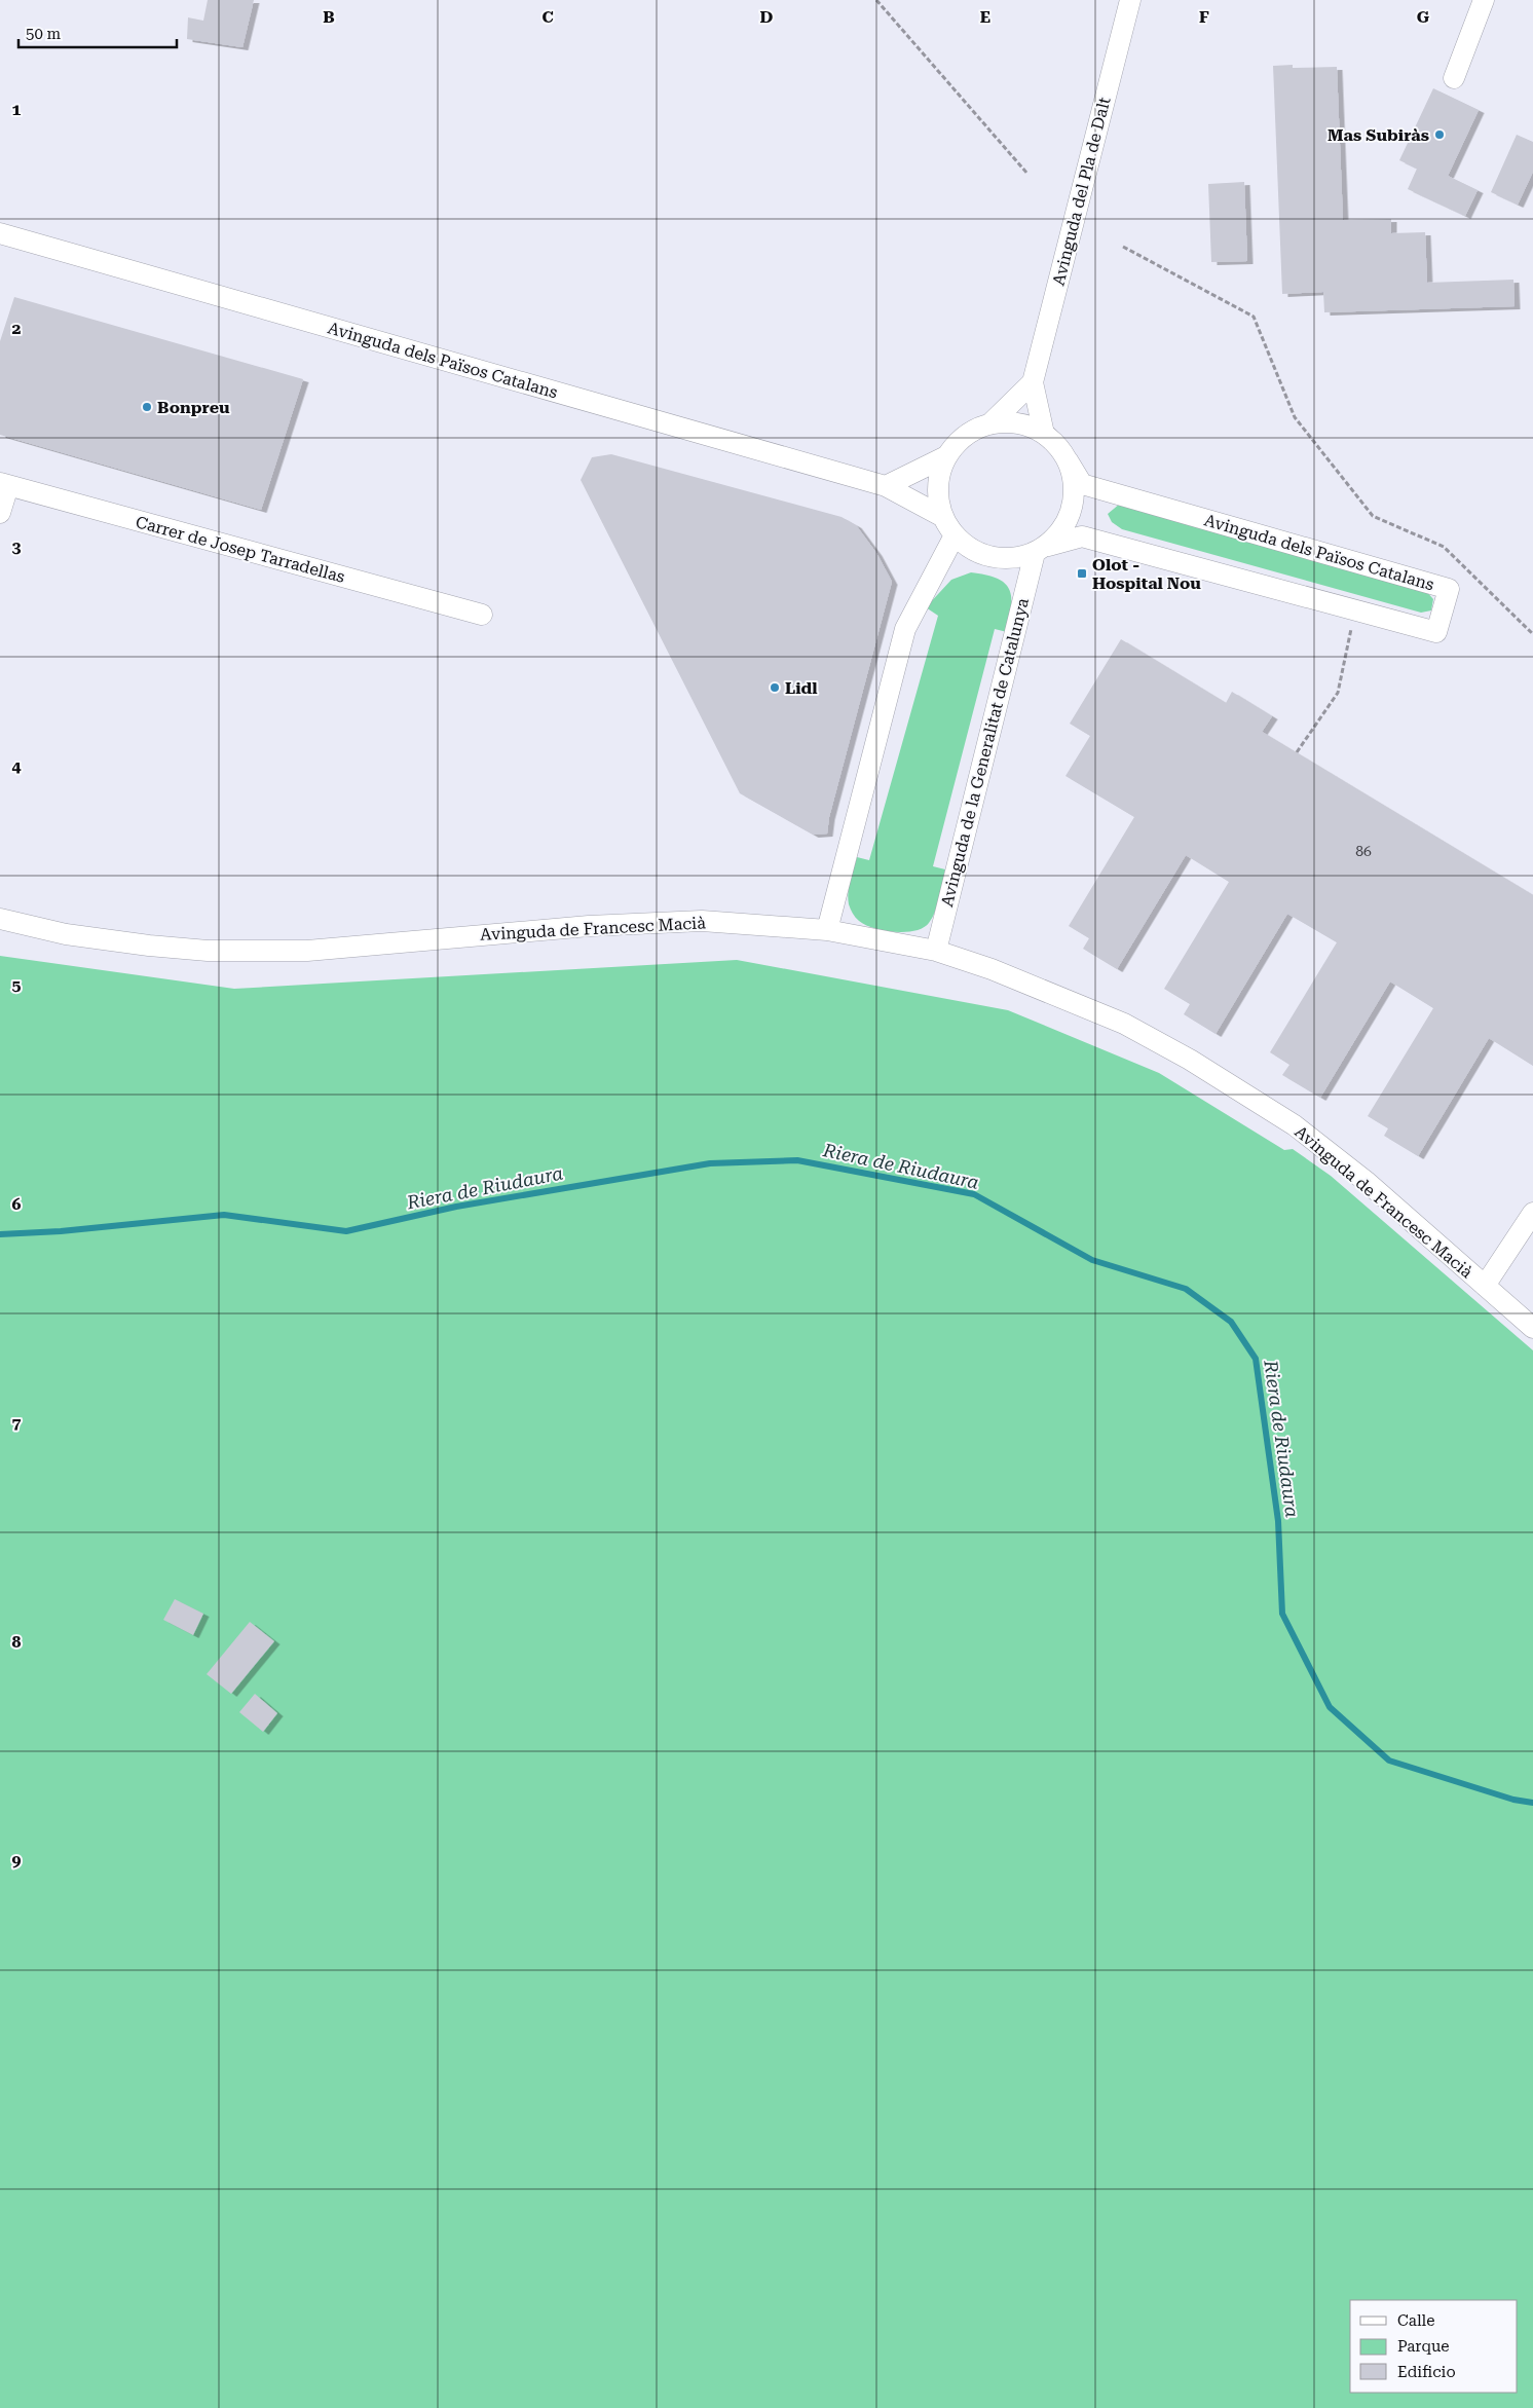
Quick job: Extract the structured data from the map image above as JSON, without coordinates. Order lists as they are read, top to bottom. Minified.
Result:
{"streets":{"street":["Avinguda del Pla de Dalt","Avinguda dels Països Catalans","Carrer de Josep Tarradellas","Avinguda de la Generalitat de Catalunya","Avinguda de Francesc Macià"]},"crossings":[["Avinguda del Pla de Dalt","Avinguda dels Països Catalans"],["Avinguda del Pla de Dalt","Avinguda de la Generalitat de Catalunya"],["Avinguda dels Països Catalans","Avinguda de la Generalitat de Catalunya"],["Avinguda de la Generalitat de Catalunya","Avinguda de Francesc Macià"]],"water":["Riera de Riudaura"],"places":{"other":["Mas Subiràs","Bonpreu","Lidl"],"transit":["Olot - Hospital Nou"]},"house_numbers":["86"],"legend":["Calle","Parque","Edificio"],"scale_bar":"50 m","grid":{"columns":["B","C","D","E","F","G"],"rows":["1","2","3","4","5","6","7","8","9"]}}
